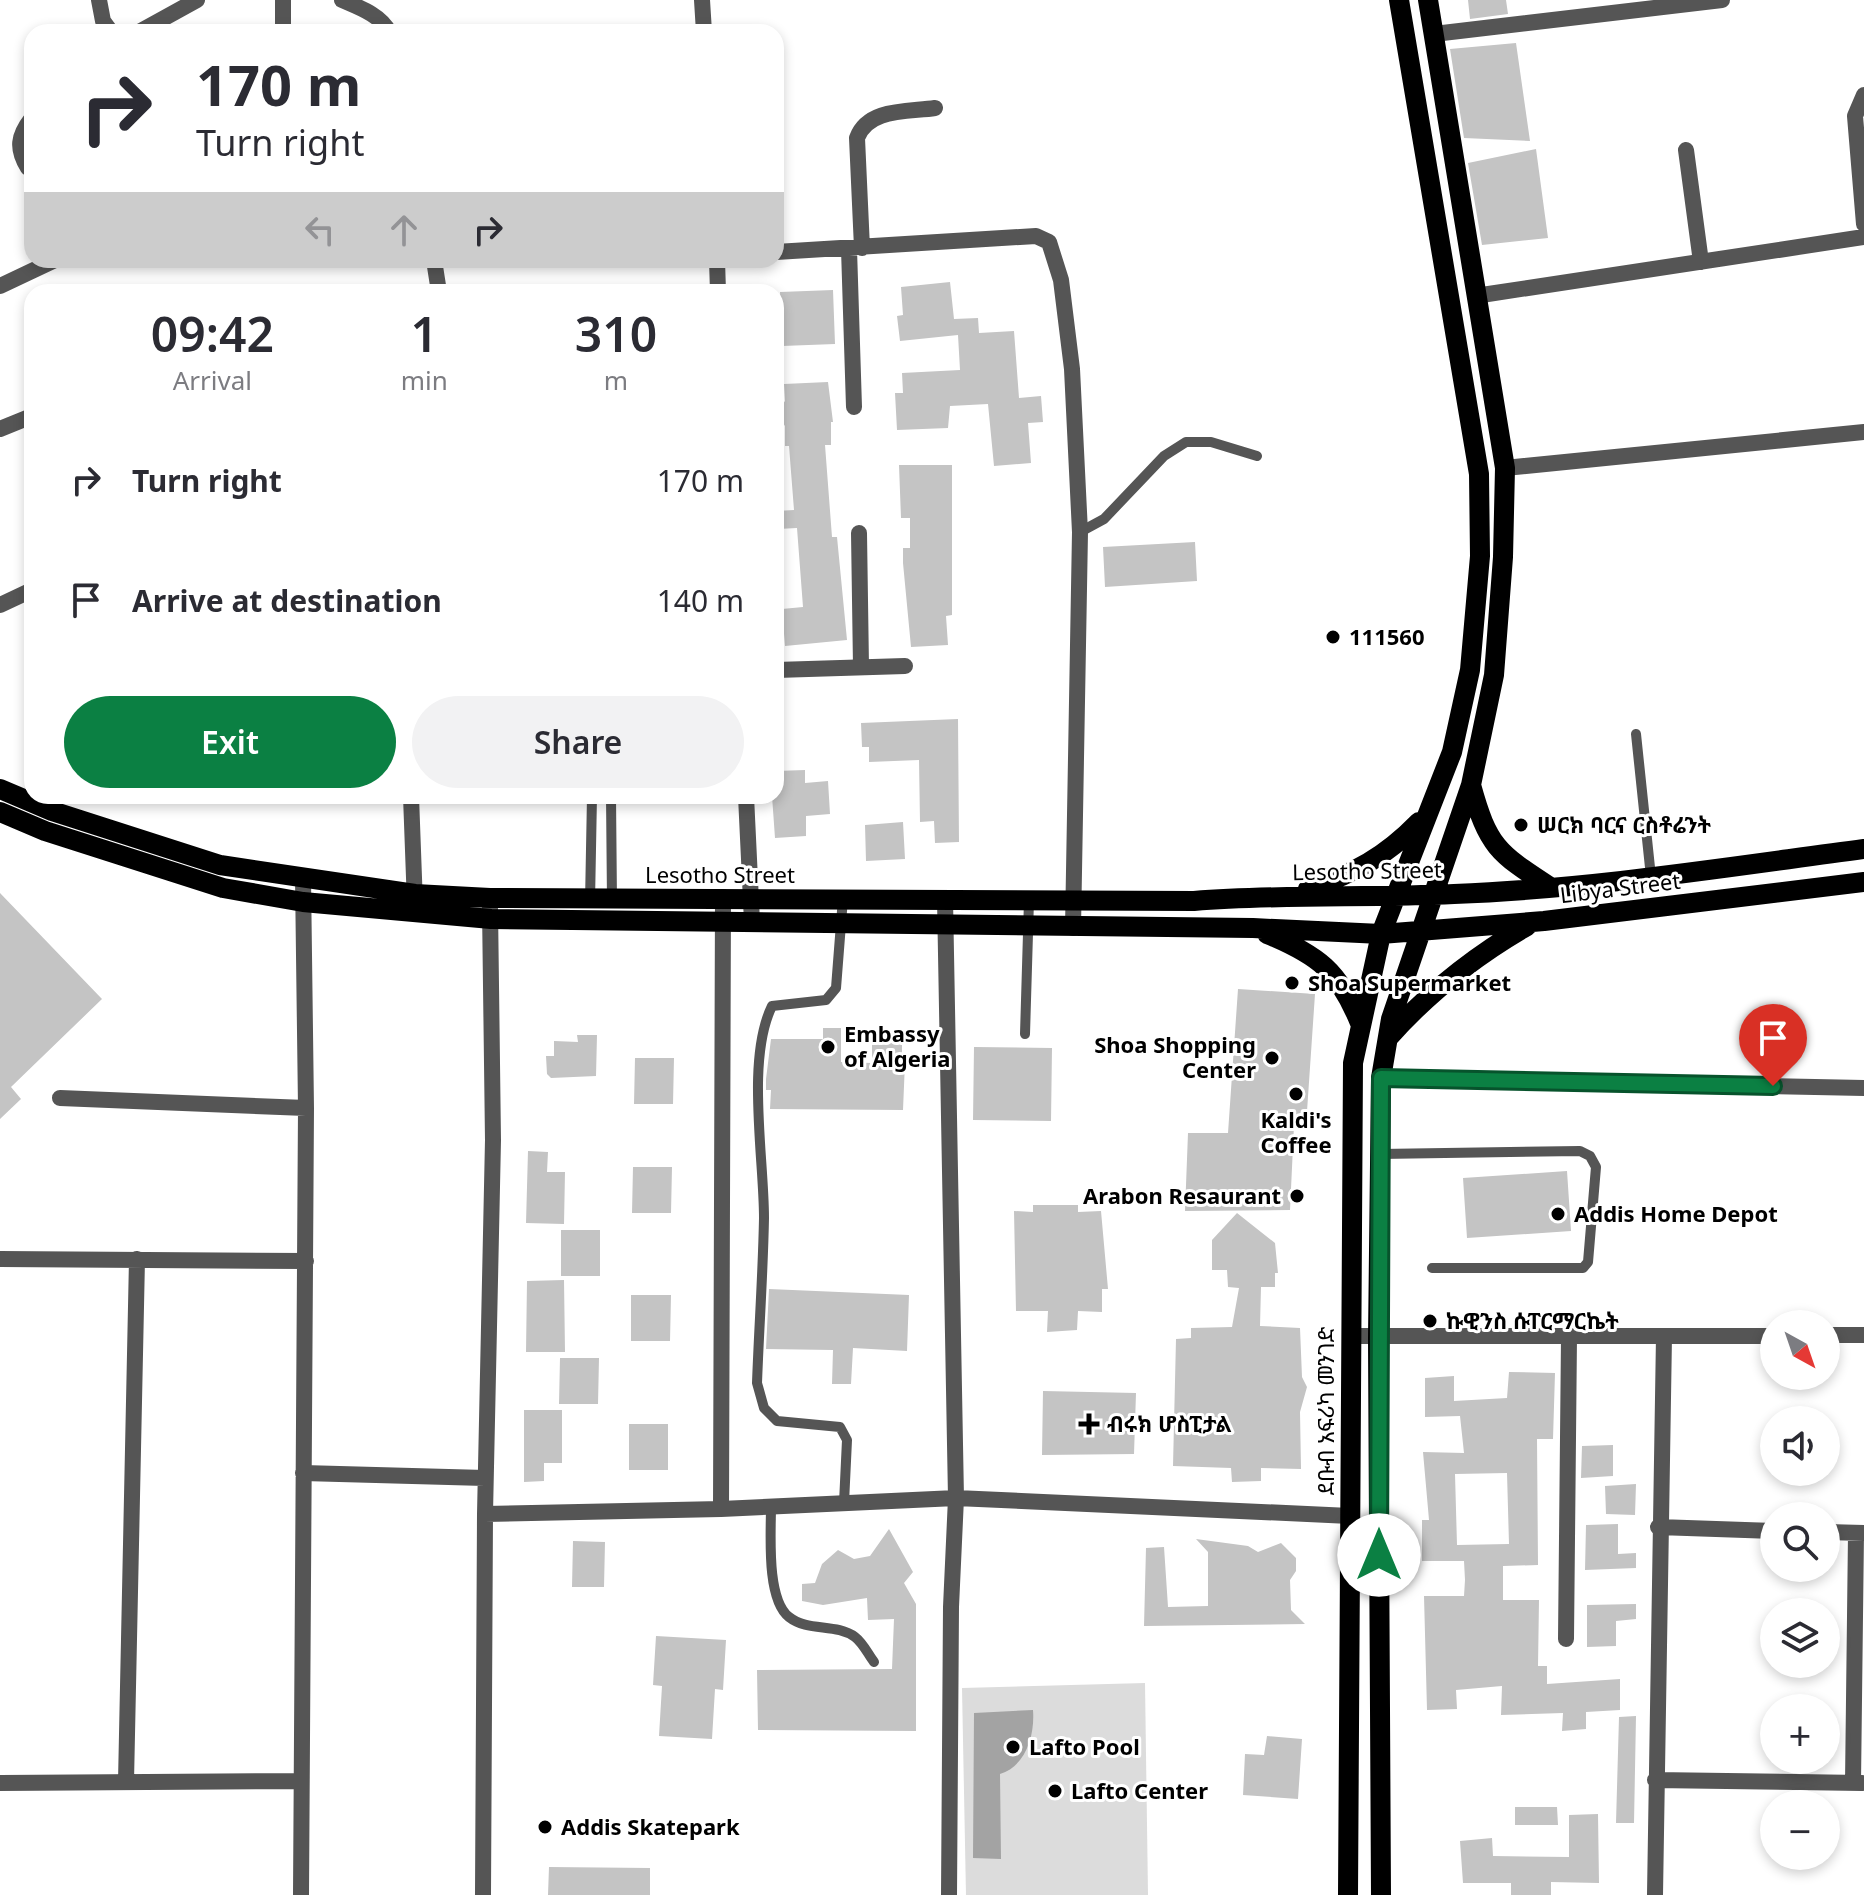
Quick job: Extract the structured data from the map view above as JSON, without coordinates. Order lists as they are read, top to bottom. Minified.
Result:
{"streets":{"main road":["Lesotho Street","Libya Street","ደቡብ አፍሪካ መንገድ"]},"crossings":[["Lesotho Street","Libya Street"],["Lesotho Street","ደቡብ አፍሪካ መንገድ"],["Libya Street","ደቡብ አፍሪካ መንገድ"]],"places":{"other":["111560","ሠርክ ባርና ርስቶሬንት","Shoa Supermarket","Embassy of Algeria","Shoa Shopping Center","Kaldi's Coffee","Arabon Resaurant","Addis Home Depot","ኩዊንስ ሱፐርማርኬት","Lafto Pool","Lafto Center","Addis Skatepark"],"health":["ብሩክ ሆስፒታል"]},"north":"bottom right","page":{"turn":["170 m","Turn right"],"eta":["09:42","Arrival","1","min","310","m"],"list":[{"name":"Turn right","value":"170 m"},{"name":"Arrive at destination","value":"140 m"}],"buttons":["Exit","Share"],"map_buttons":["+","−"]}}
